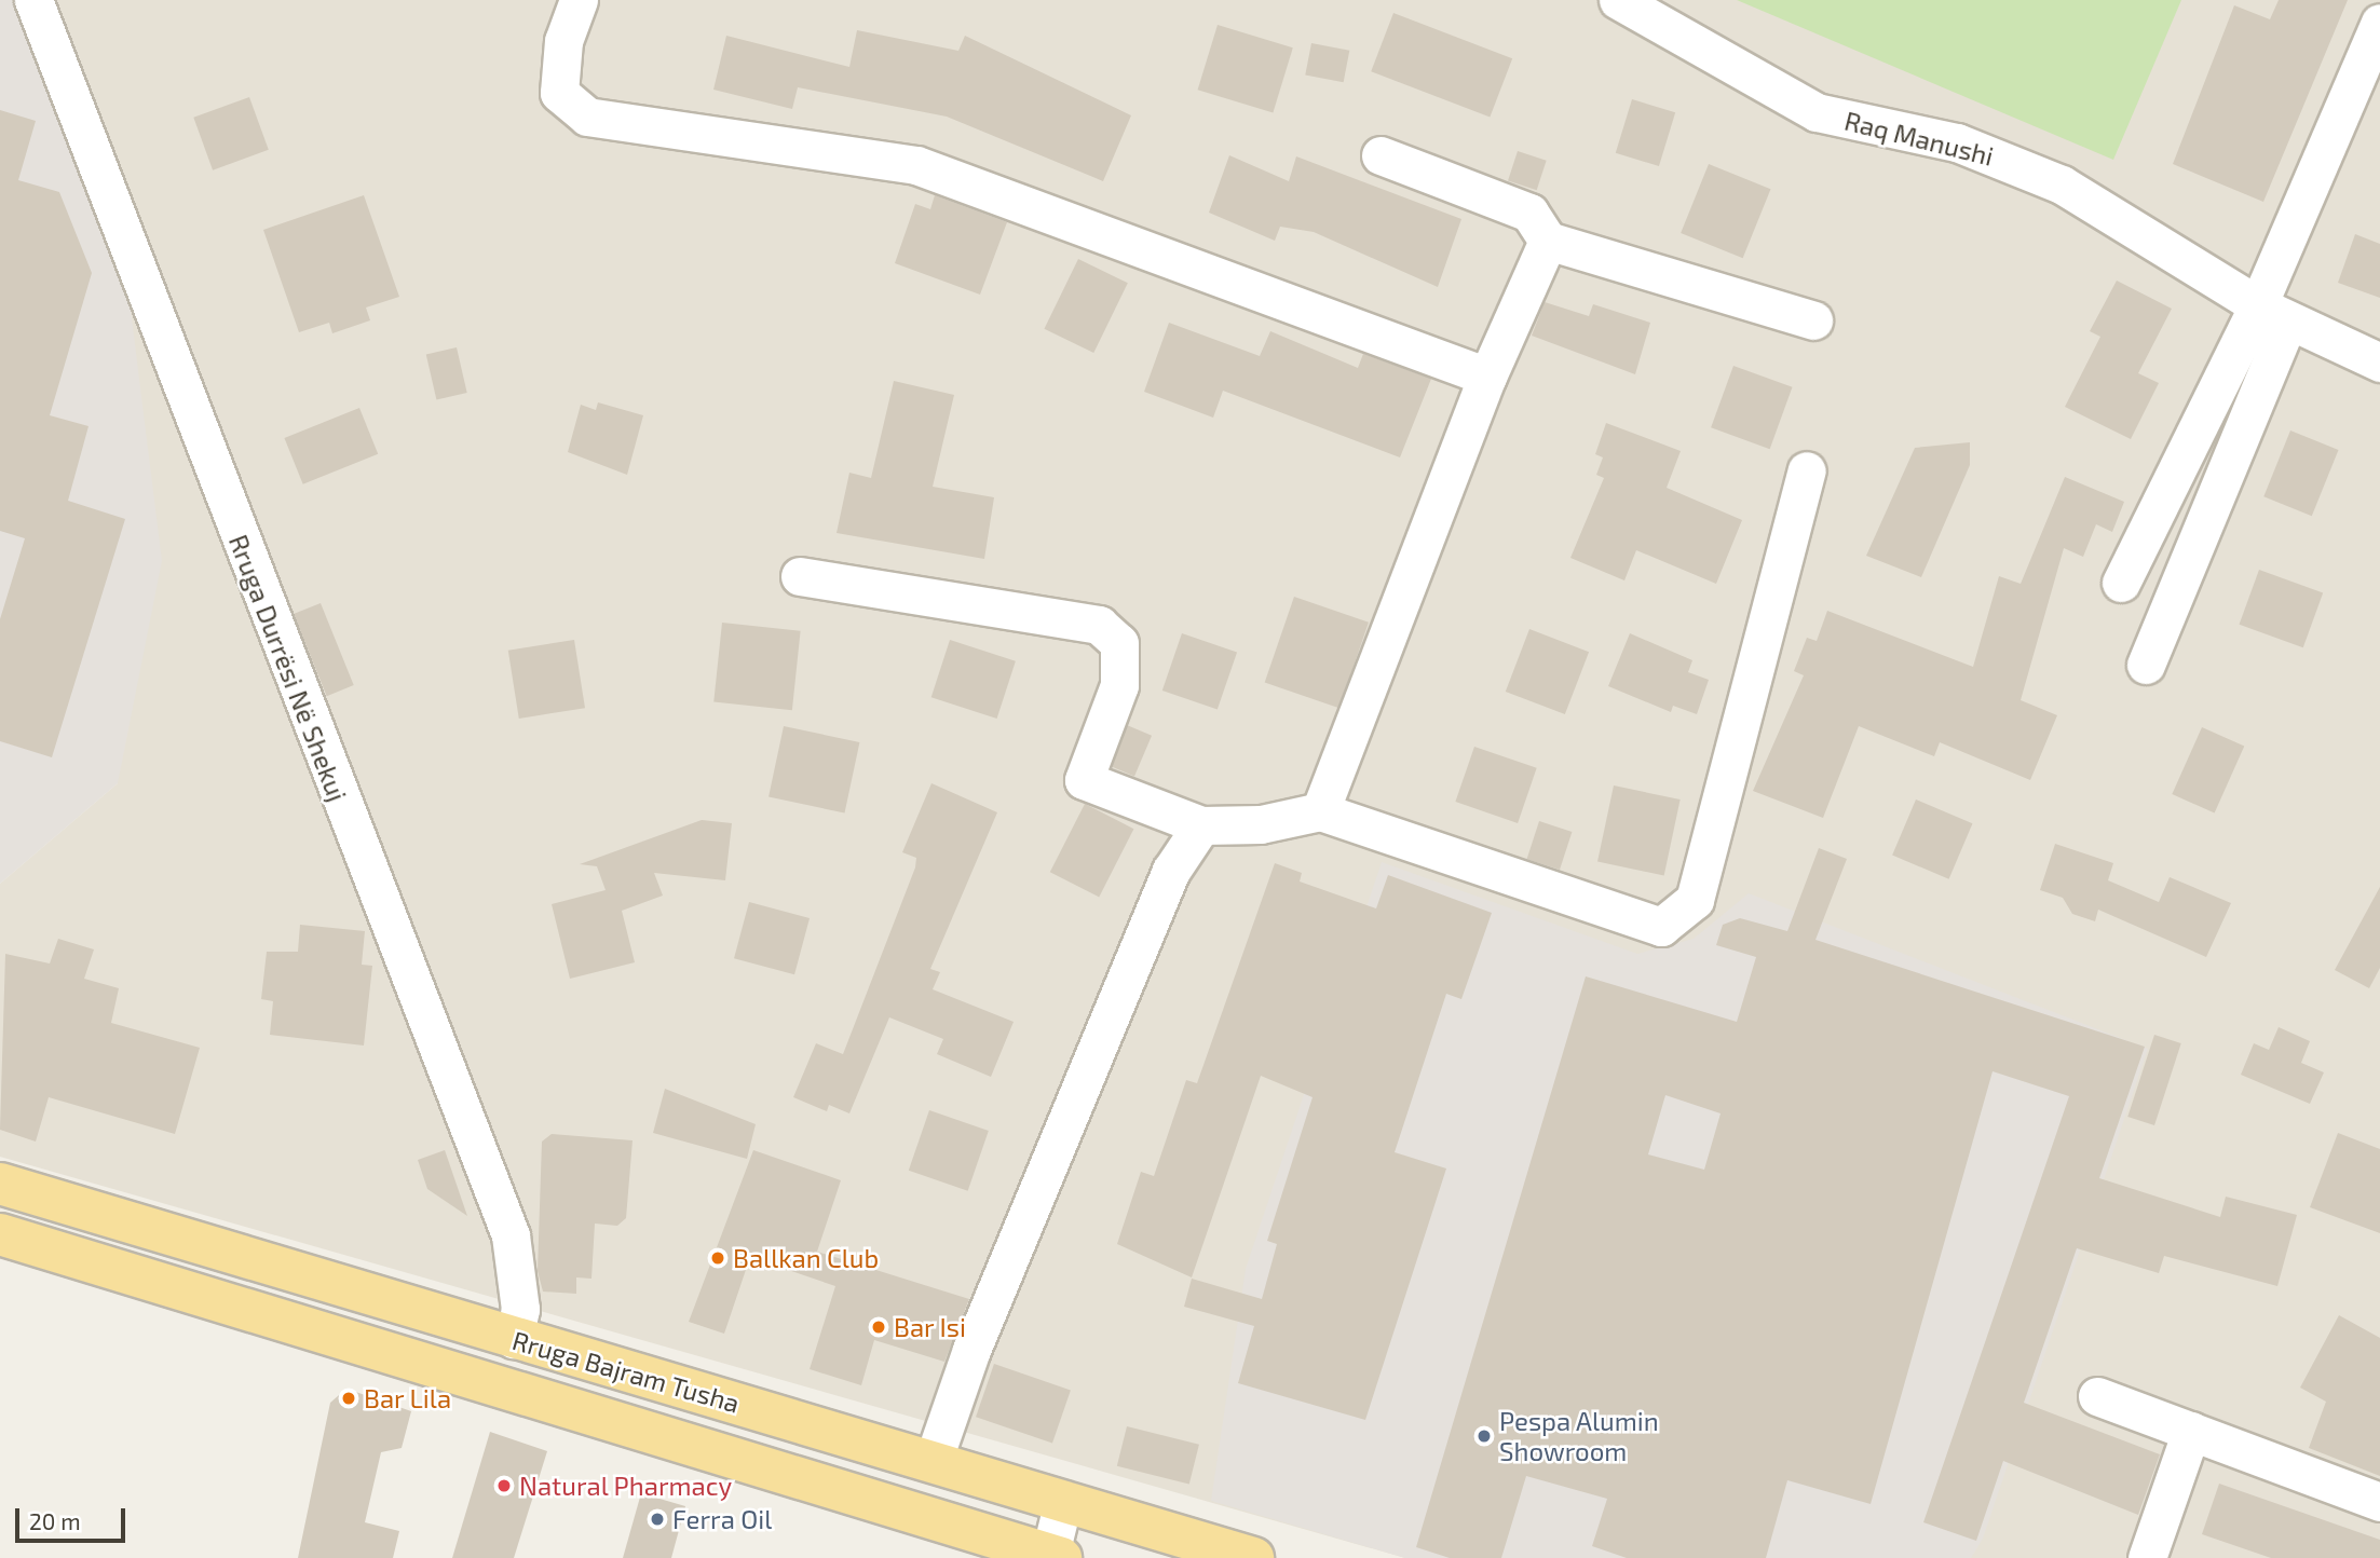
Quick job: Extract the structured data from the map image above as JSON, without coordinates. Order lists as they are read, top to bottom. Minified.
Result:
{"streets":{"main road":["Rruga Bajram Tusha"],"street":["Raq Manushi","Rruga Durrësi Në Shekuj"]},"crossings":[["Rruga Durrësi Në Shekuj","Rruga Bajram Tusha"]],"places":["Ballkan Club","Bar Isi","Bar Lila","Pespa Alumin Showroom","Natural Pharmacy","Ferra Oil"],"scale_bar":"20 m"}
